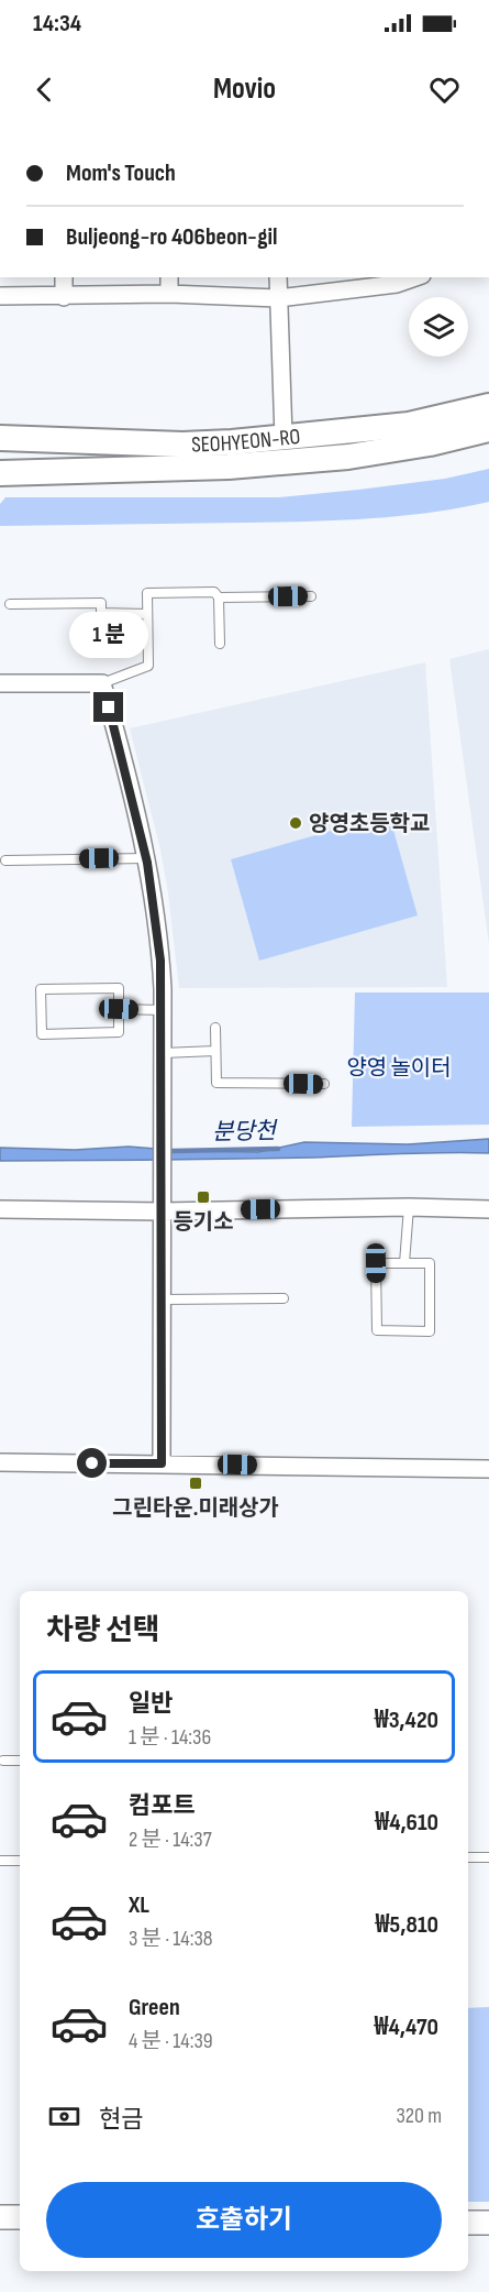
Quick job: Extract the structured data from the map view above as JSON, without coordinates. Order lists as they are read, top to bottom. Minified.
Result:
{"streets":{"main road":["SEOHYEON-RO"]},"water":["분당천"],"parks":["양영 놀이터"],"places":{"other":["양영초등학교"],"transit":["등기소","그린타운.미래상가"]},"page":{"status":"14:34","header":"Movio","banner":["Mom's Touch","Buljeong-ro 406beon-gil"],"bubble":"1 분","heading":"차량 선택","list":[{"name":"일반","note":"1 분 · 14:36","value":"₩3,420"},{"name":"컴포트","note":"2 분 · 14:37","value":"₩4,610"},{"name":"XL","note":"3 분 · 14:38","value":"₩5,810"},{"name":"Green","note":"4 분 · 14:39","value":"₩4,470"}],"pay":["현금","320 m"],"buttons":"호출하기"}}
